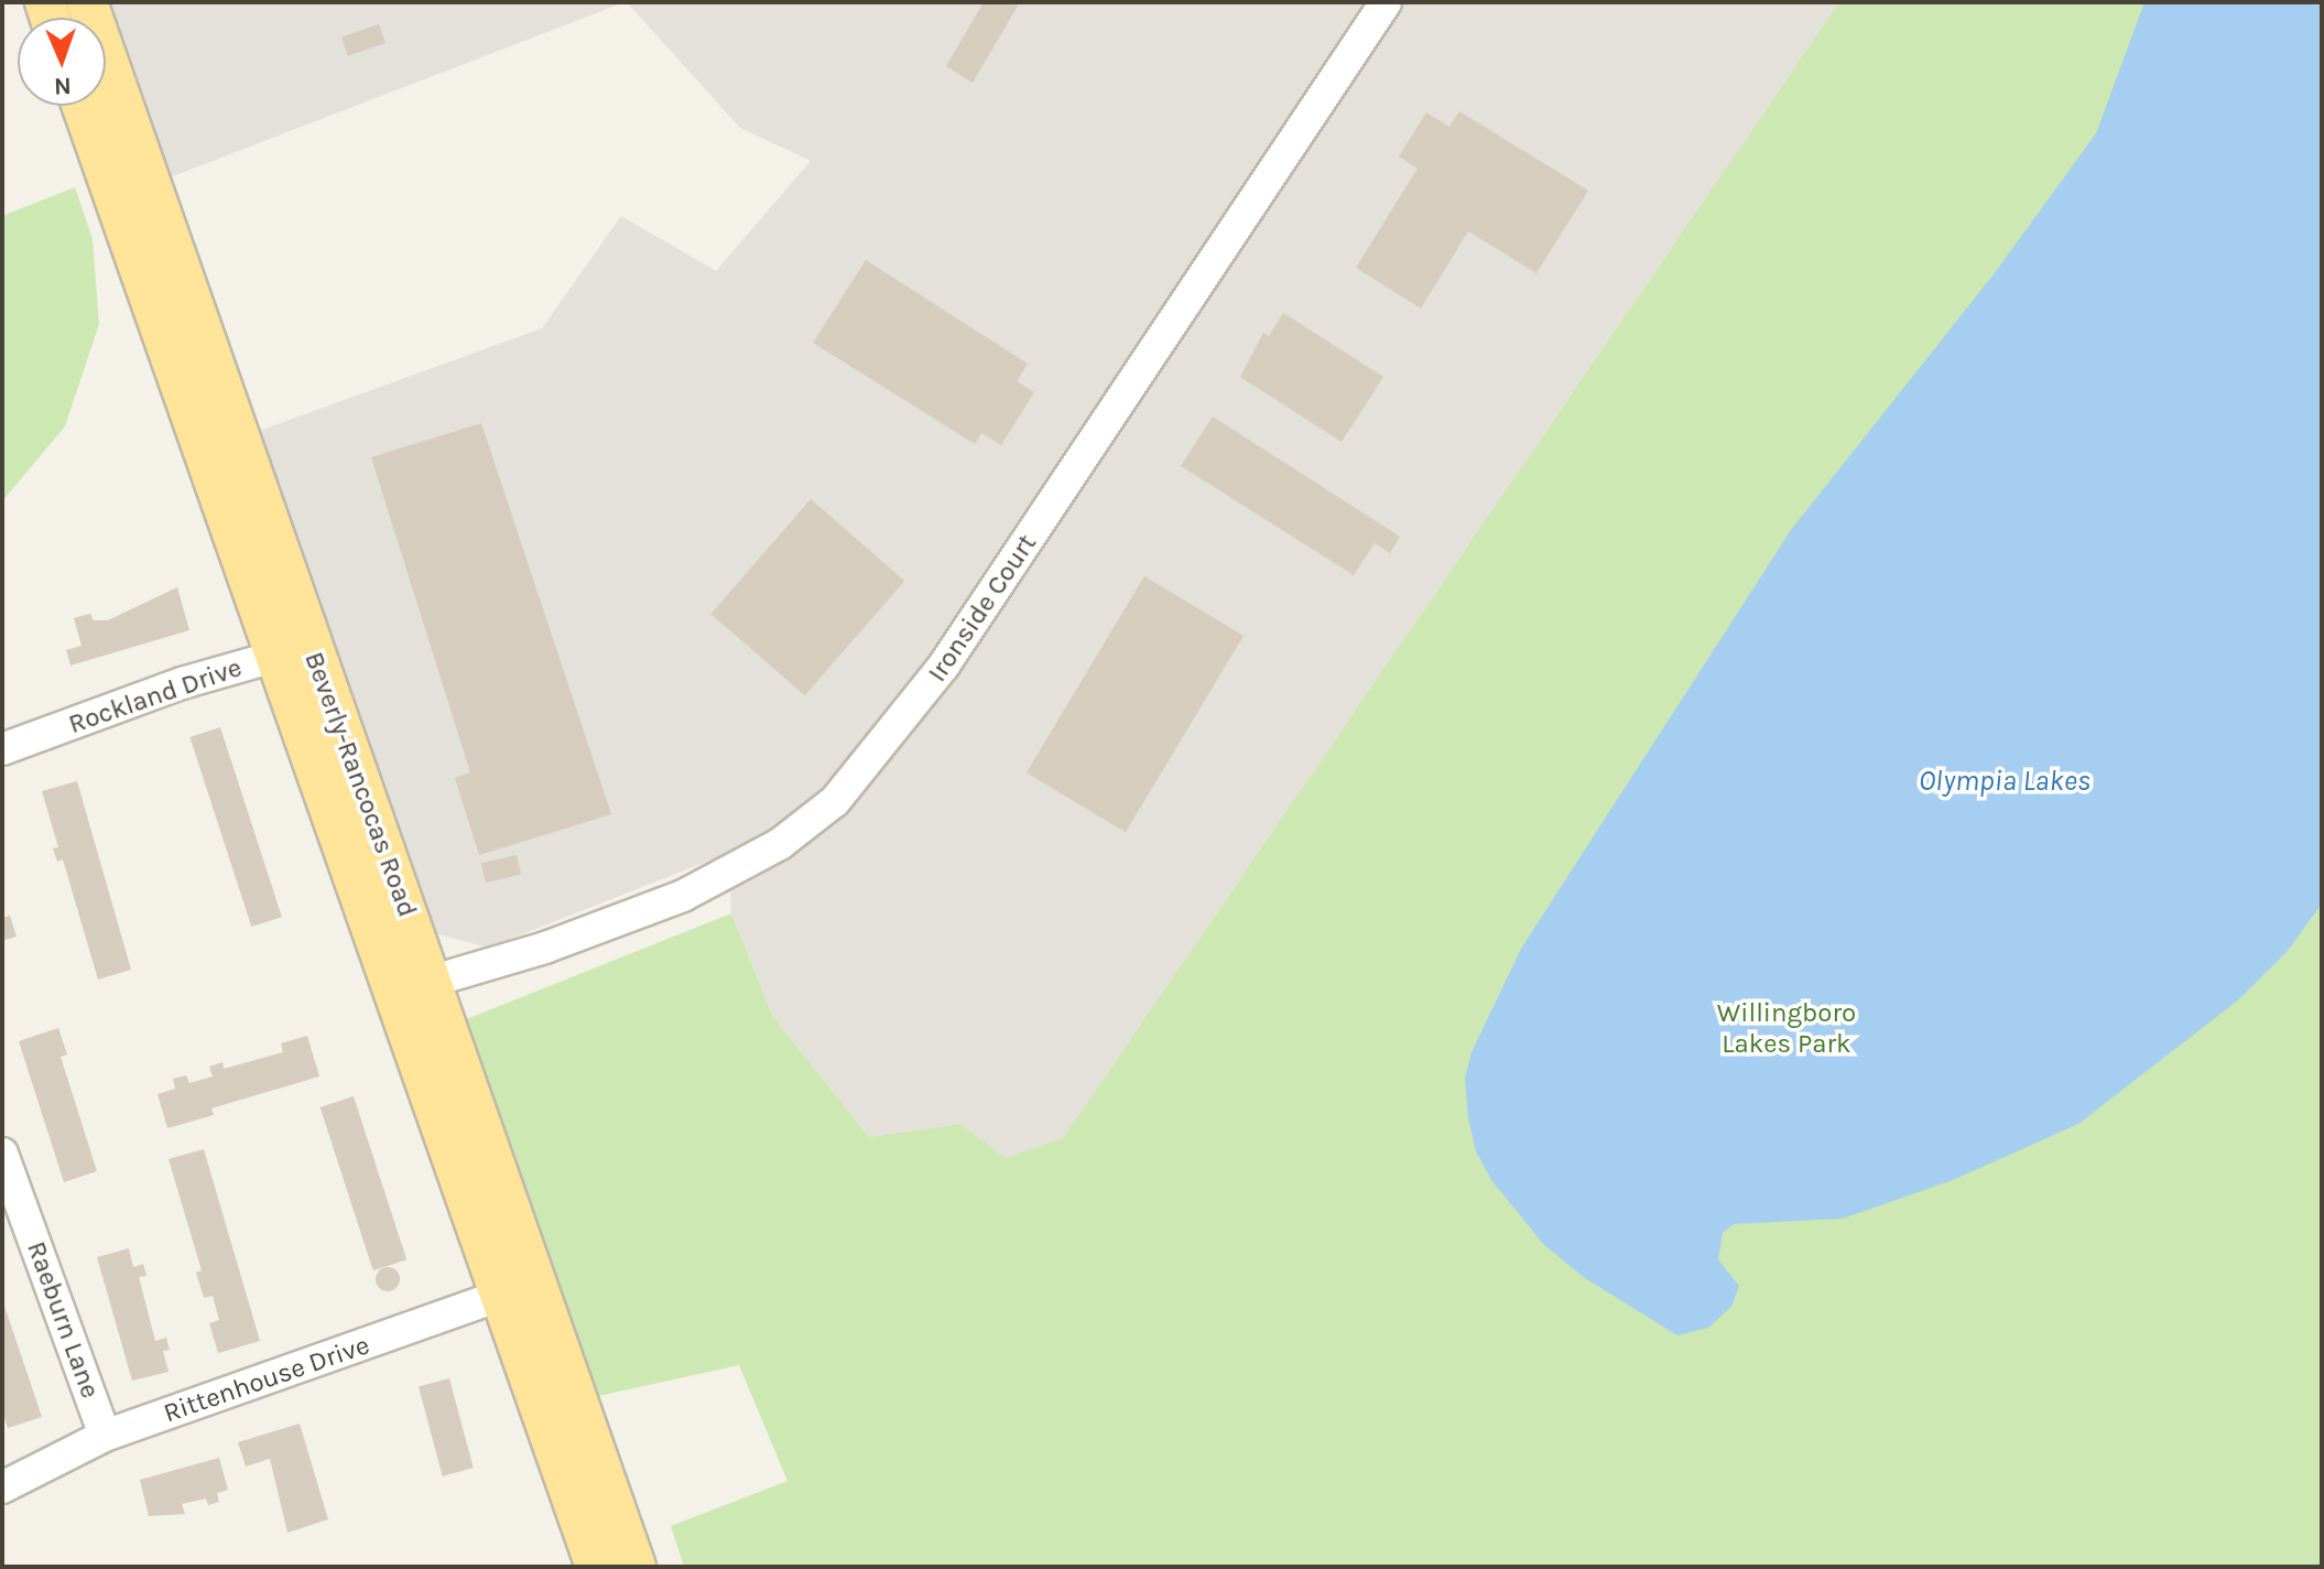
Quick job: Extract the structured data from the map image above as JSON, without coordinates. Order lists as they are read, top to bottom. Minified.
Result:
{"streets":{"main road":["Beverly-Rancocas Road"],"street":["Ironside Court","Rockland Drive","Raeburn Lane","Rittenhouse Drive"]},"crossings":[["Ironside Court","Beverly-Rancocas Road"],["Rockland Drive","Beverly-Rancocas Road"],["Beverly-Rancocas Road","Rittenhouse Drive"],["Raeburn Lane","Rittenhouse Drive"]],"water":["Olympia Lakes"],"parks":["Willingboro Lakes Park"],"north":"bottom"}
